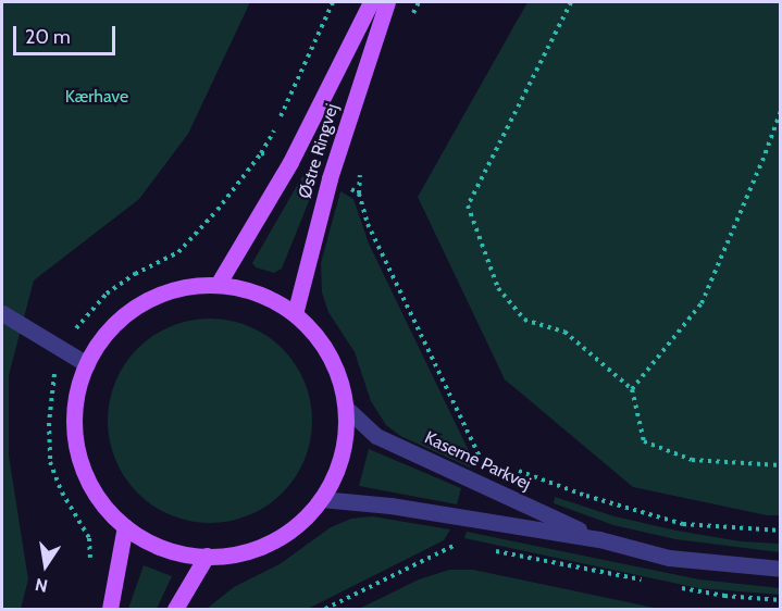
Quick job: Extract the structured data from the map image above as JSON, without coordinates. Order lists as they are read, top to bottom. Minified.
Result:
{"streets":{"main road":["Østre Ringvej"],"street":["Kaserne Parkvej"]},"parks":["Kærhave"],"scale_bar":"20 m","north":"bottom"}
